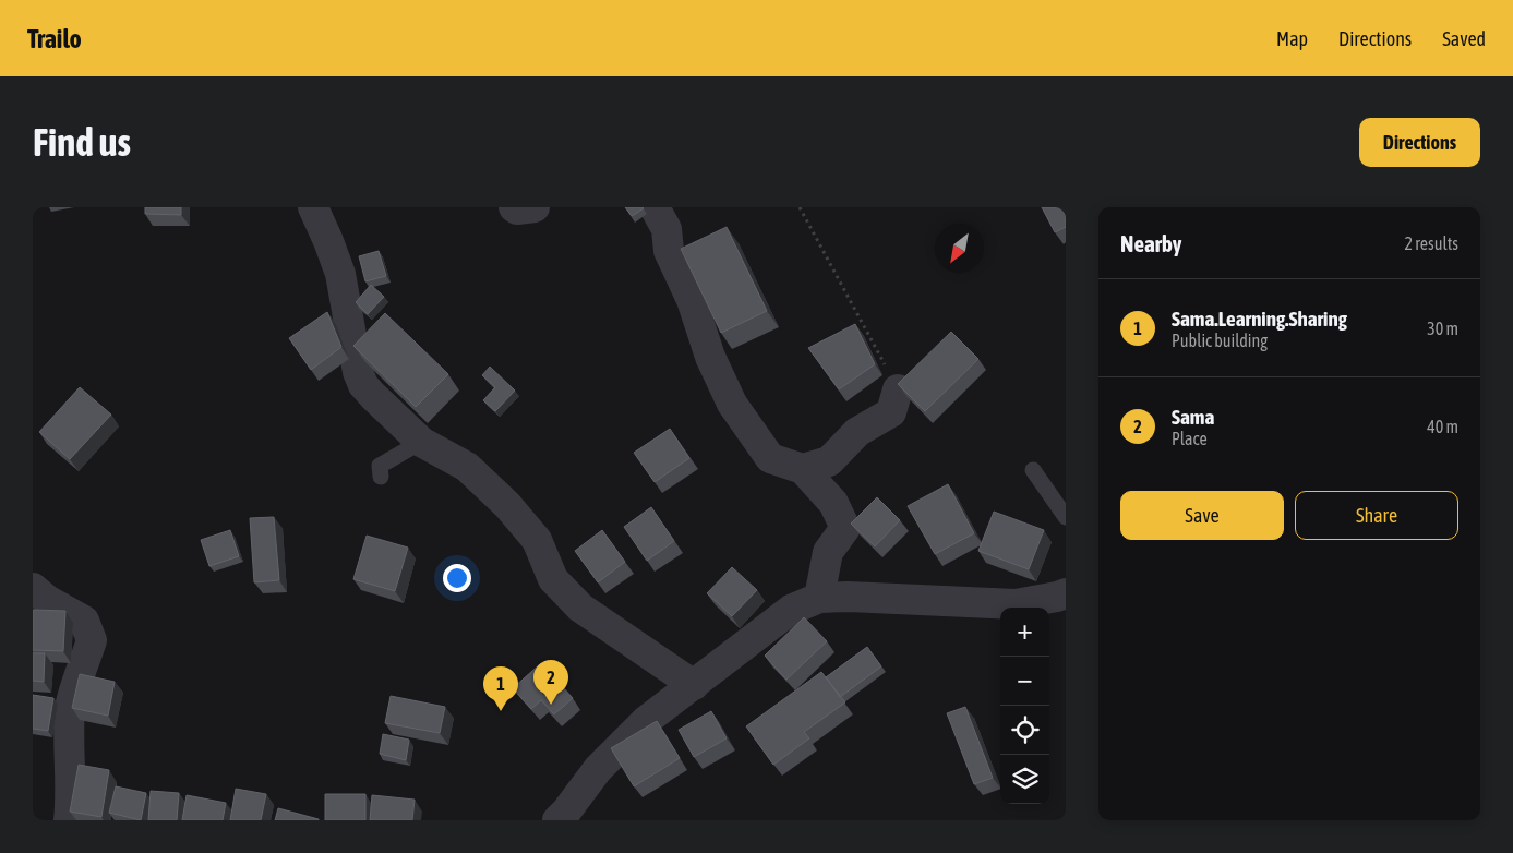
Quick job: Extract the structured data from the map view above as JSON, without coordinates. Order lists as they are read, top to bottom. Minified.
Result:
{"north":"bottom left","page":{"header":"Trailo","nav":["Map","Directions","Saved"],"buttons":["Directions",["Save","Share"]],"title":"Find us","heading":["Nearby","2 results"],"list":[{"mark":"1","name":"Sama.Learning.Sharing","note":"Public building","value":"30 m"},{"mark":"2","name":"Sama","note":"Place","value":"40 m"}],"map_buttons":["+","−"],"pins":["2","1"]}}
